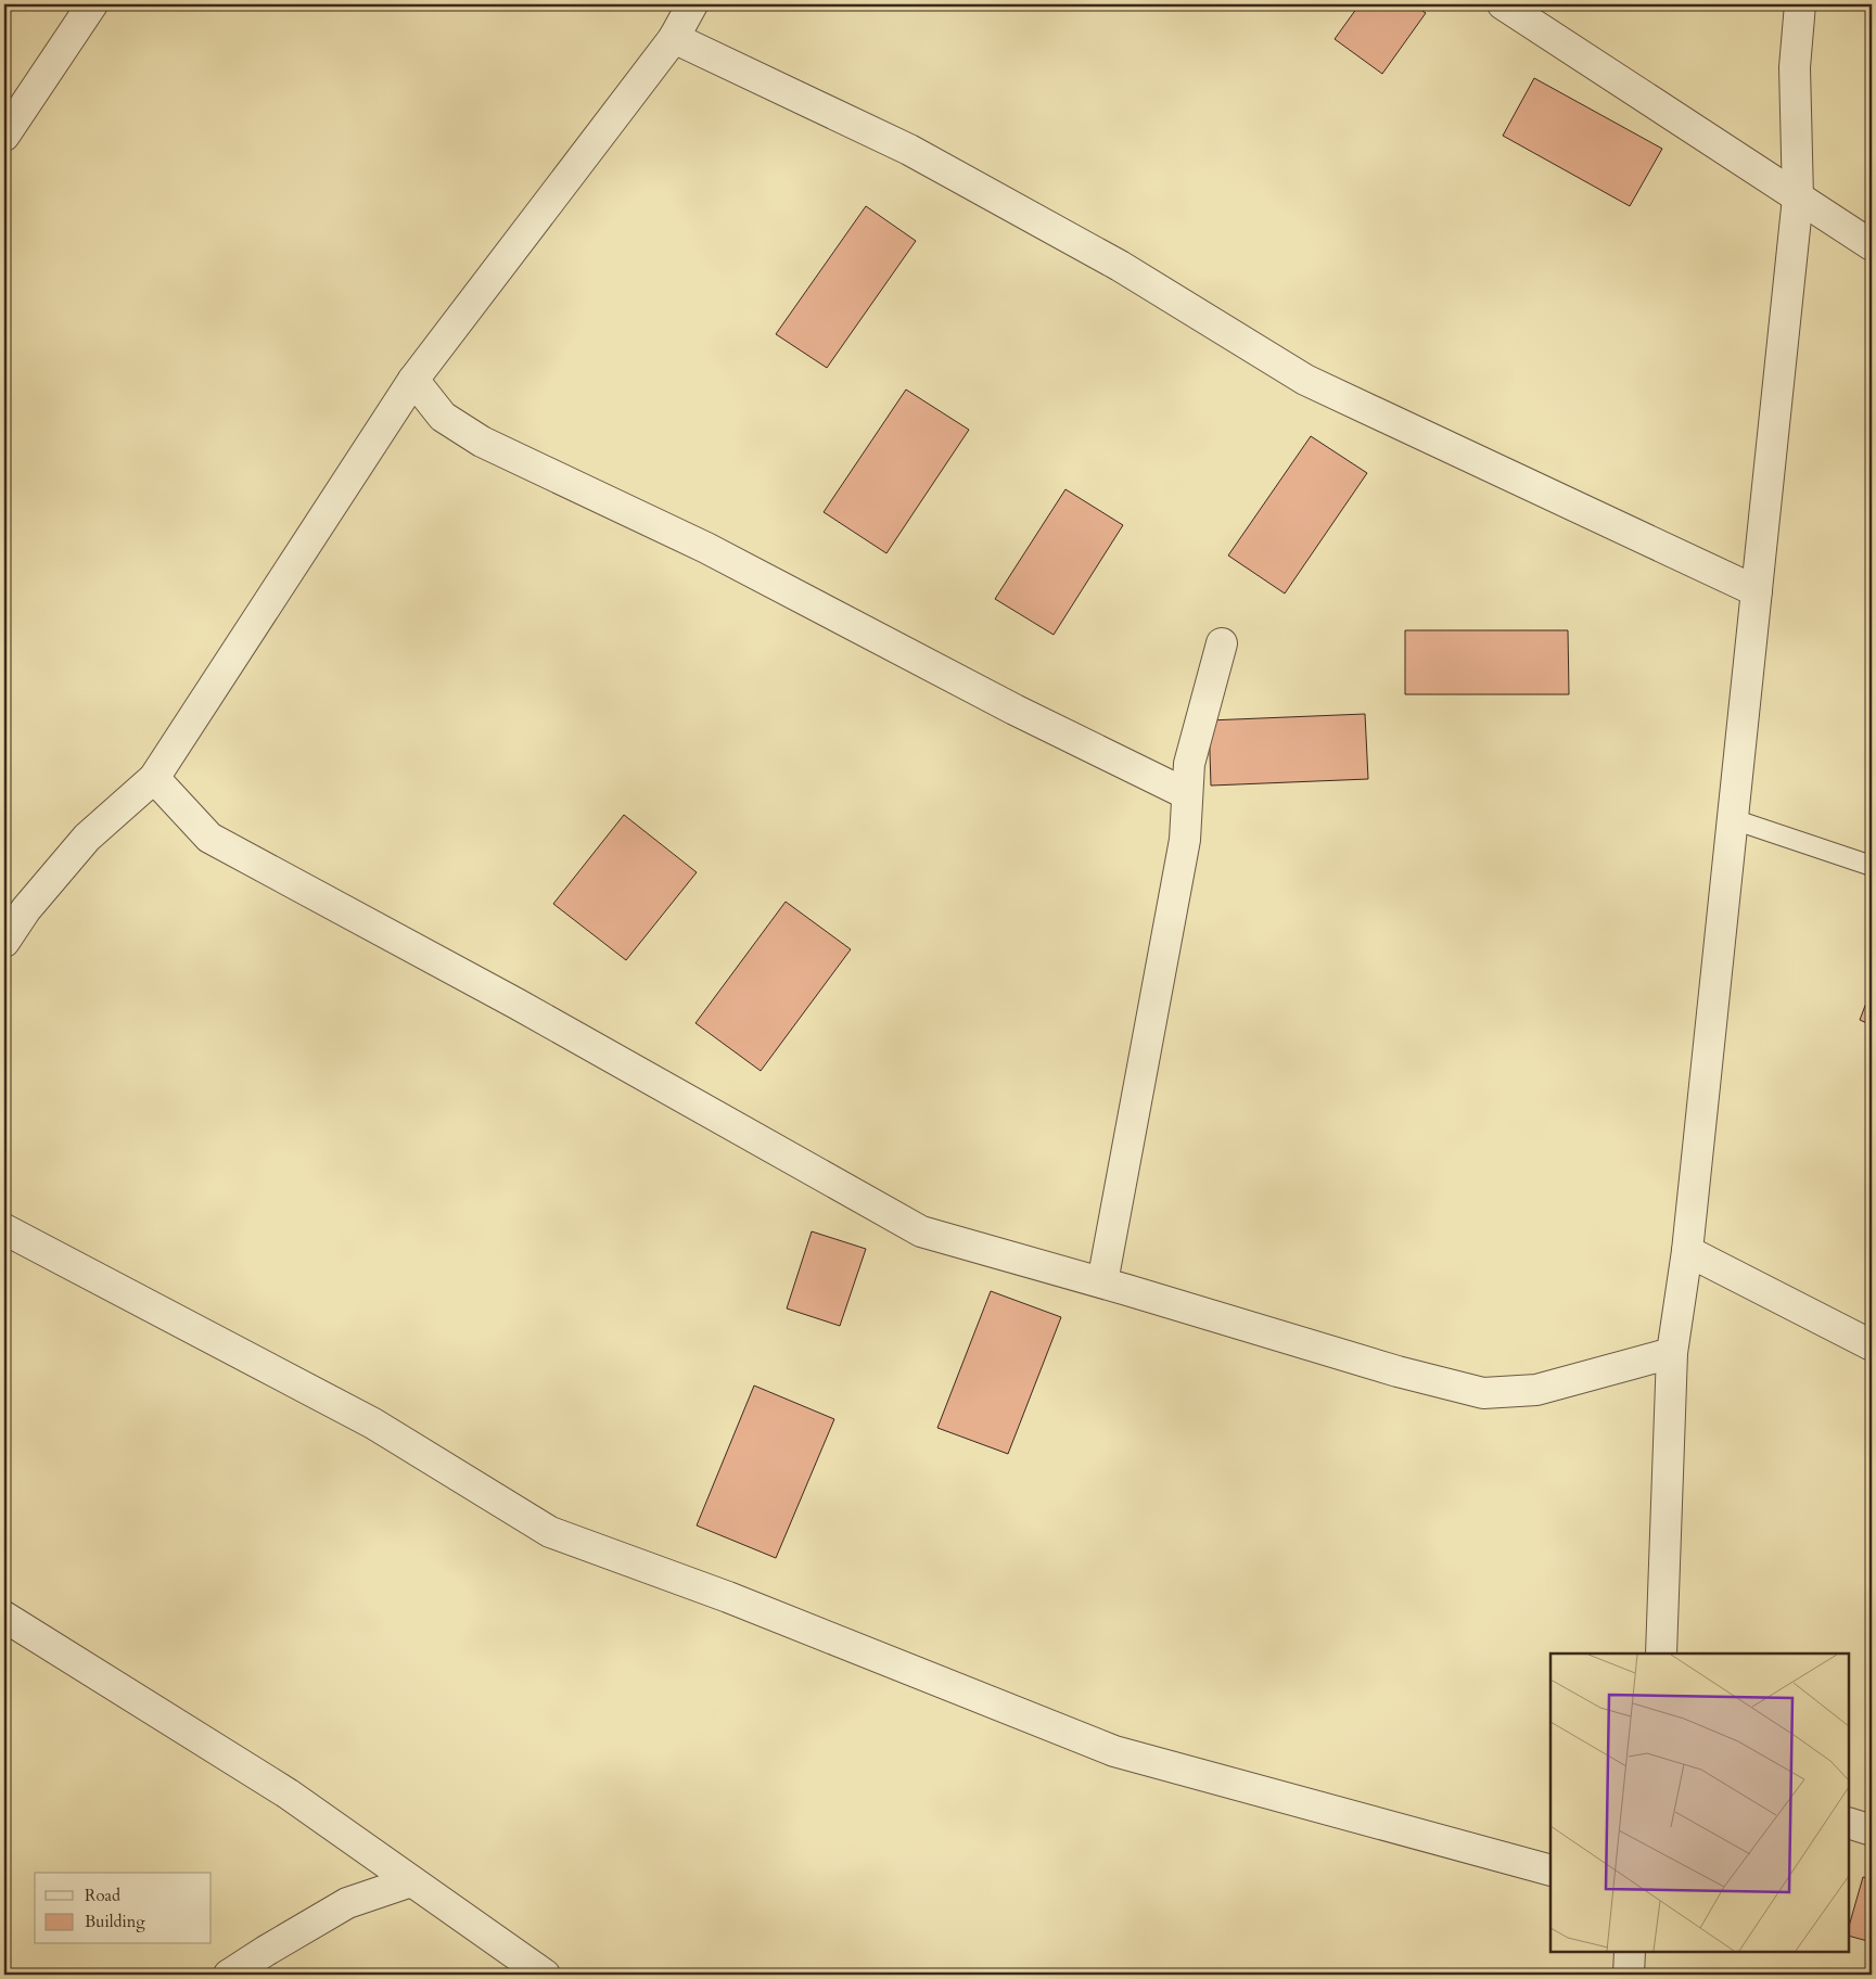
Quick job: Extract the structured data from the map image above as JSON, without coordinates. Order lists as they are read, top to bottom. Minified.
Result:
{"legend":["Road","Building"]}
